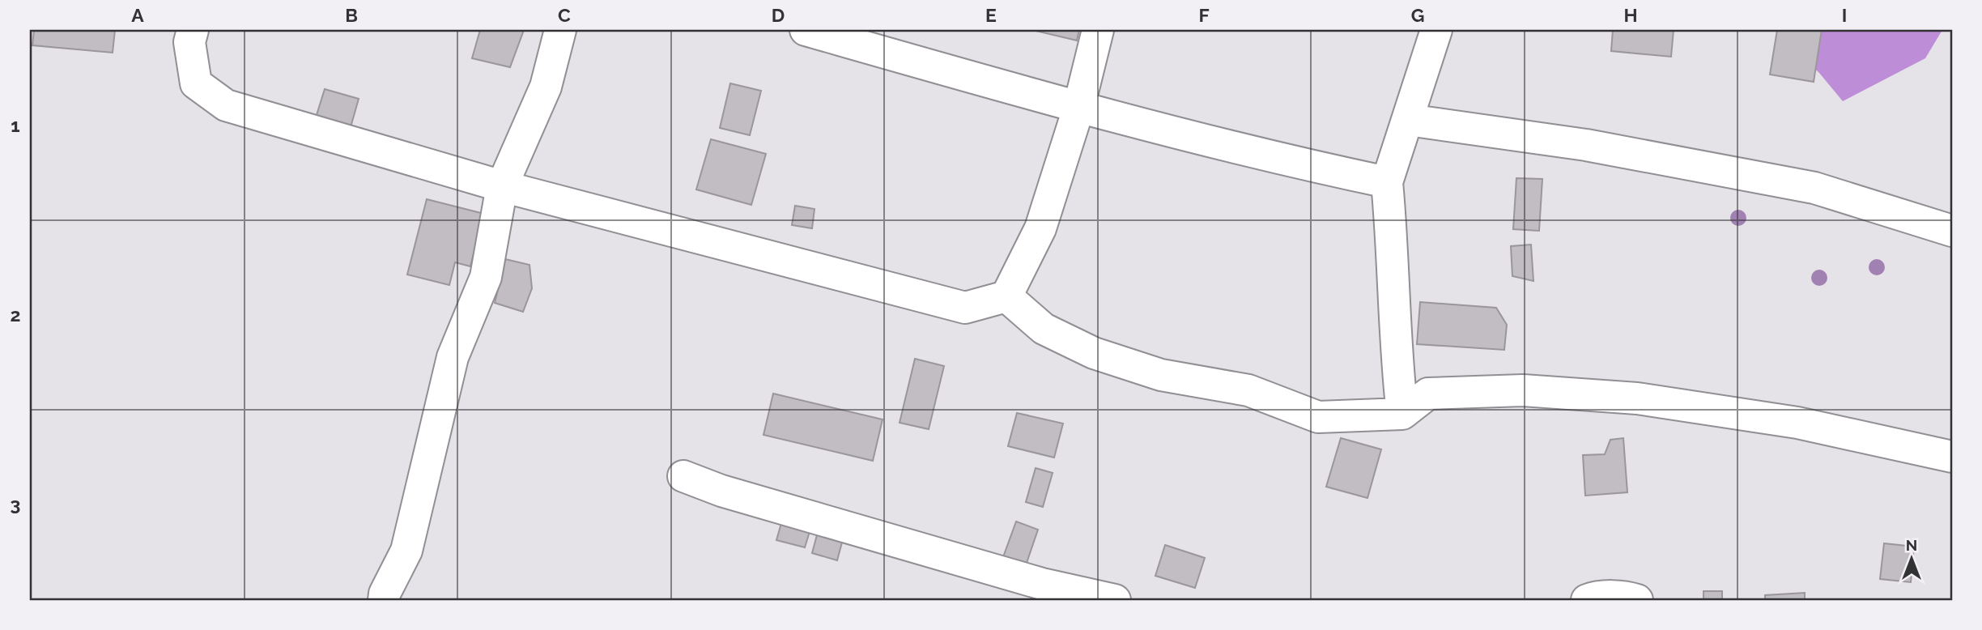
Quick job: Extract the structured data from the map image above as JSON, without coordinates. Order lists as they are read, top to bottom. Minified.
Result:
{"north":"top","grid":{"columns":["A","B","C","D","E","F","G","H","I"],"rows":["1","2","3"]}}
